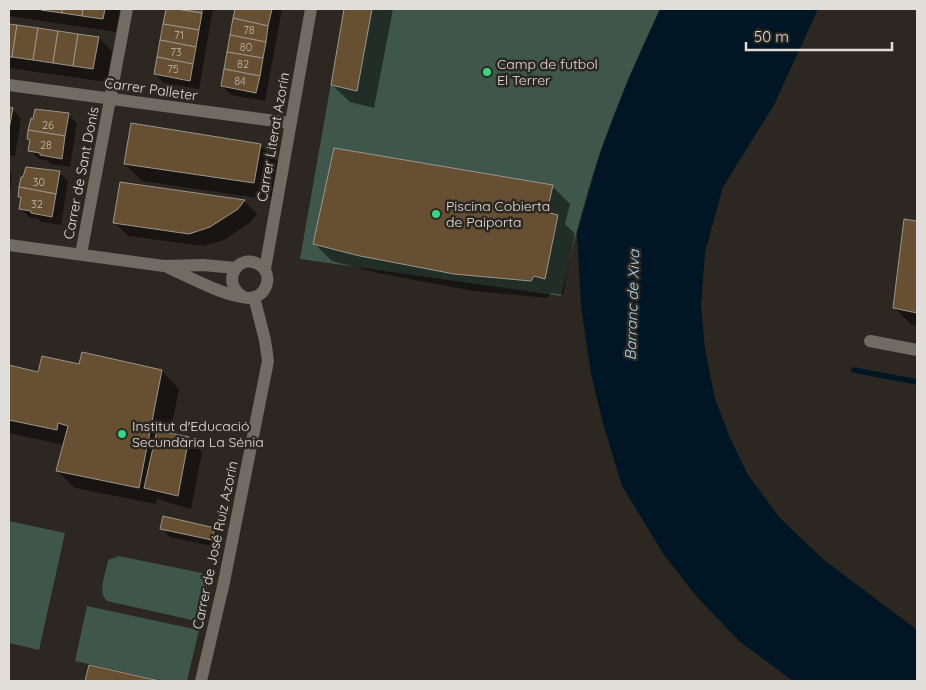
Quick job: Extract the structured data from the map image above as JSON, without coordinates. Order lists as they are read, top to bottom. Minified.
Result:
{"streets":{"street":["Carrer Palleter","Carrer Literat Azorín","Carrer de Sant Donís","Carrer de José Ruiz Azorín"]},"crossings":[["Carrer Palleter","Carrer Literat Azorín"],["Carrer Palleter","Carrer de Sant Donís"],["Carrer Literat Azorín","Carrer de José Ruiz Azorín"]],"water":["Barranc de Xiva"],"places":["Camp de futbol El Terrer","Piscina Cobierta de Paiporta","Institut d'Educació Secundària La Sénia"],"house_numbers":["78","71","80","73","82","75","84","26","28","30","32"],"scale_bar":"50 m"}
